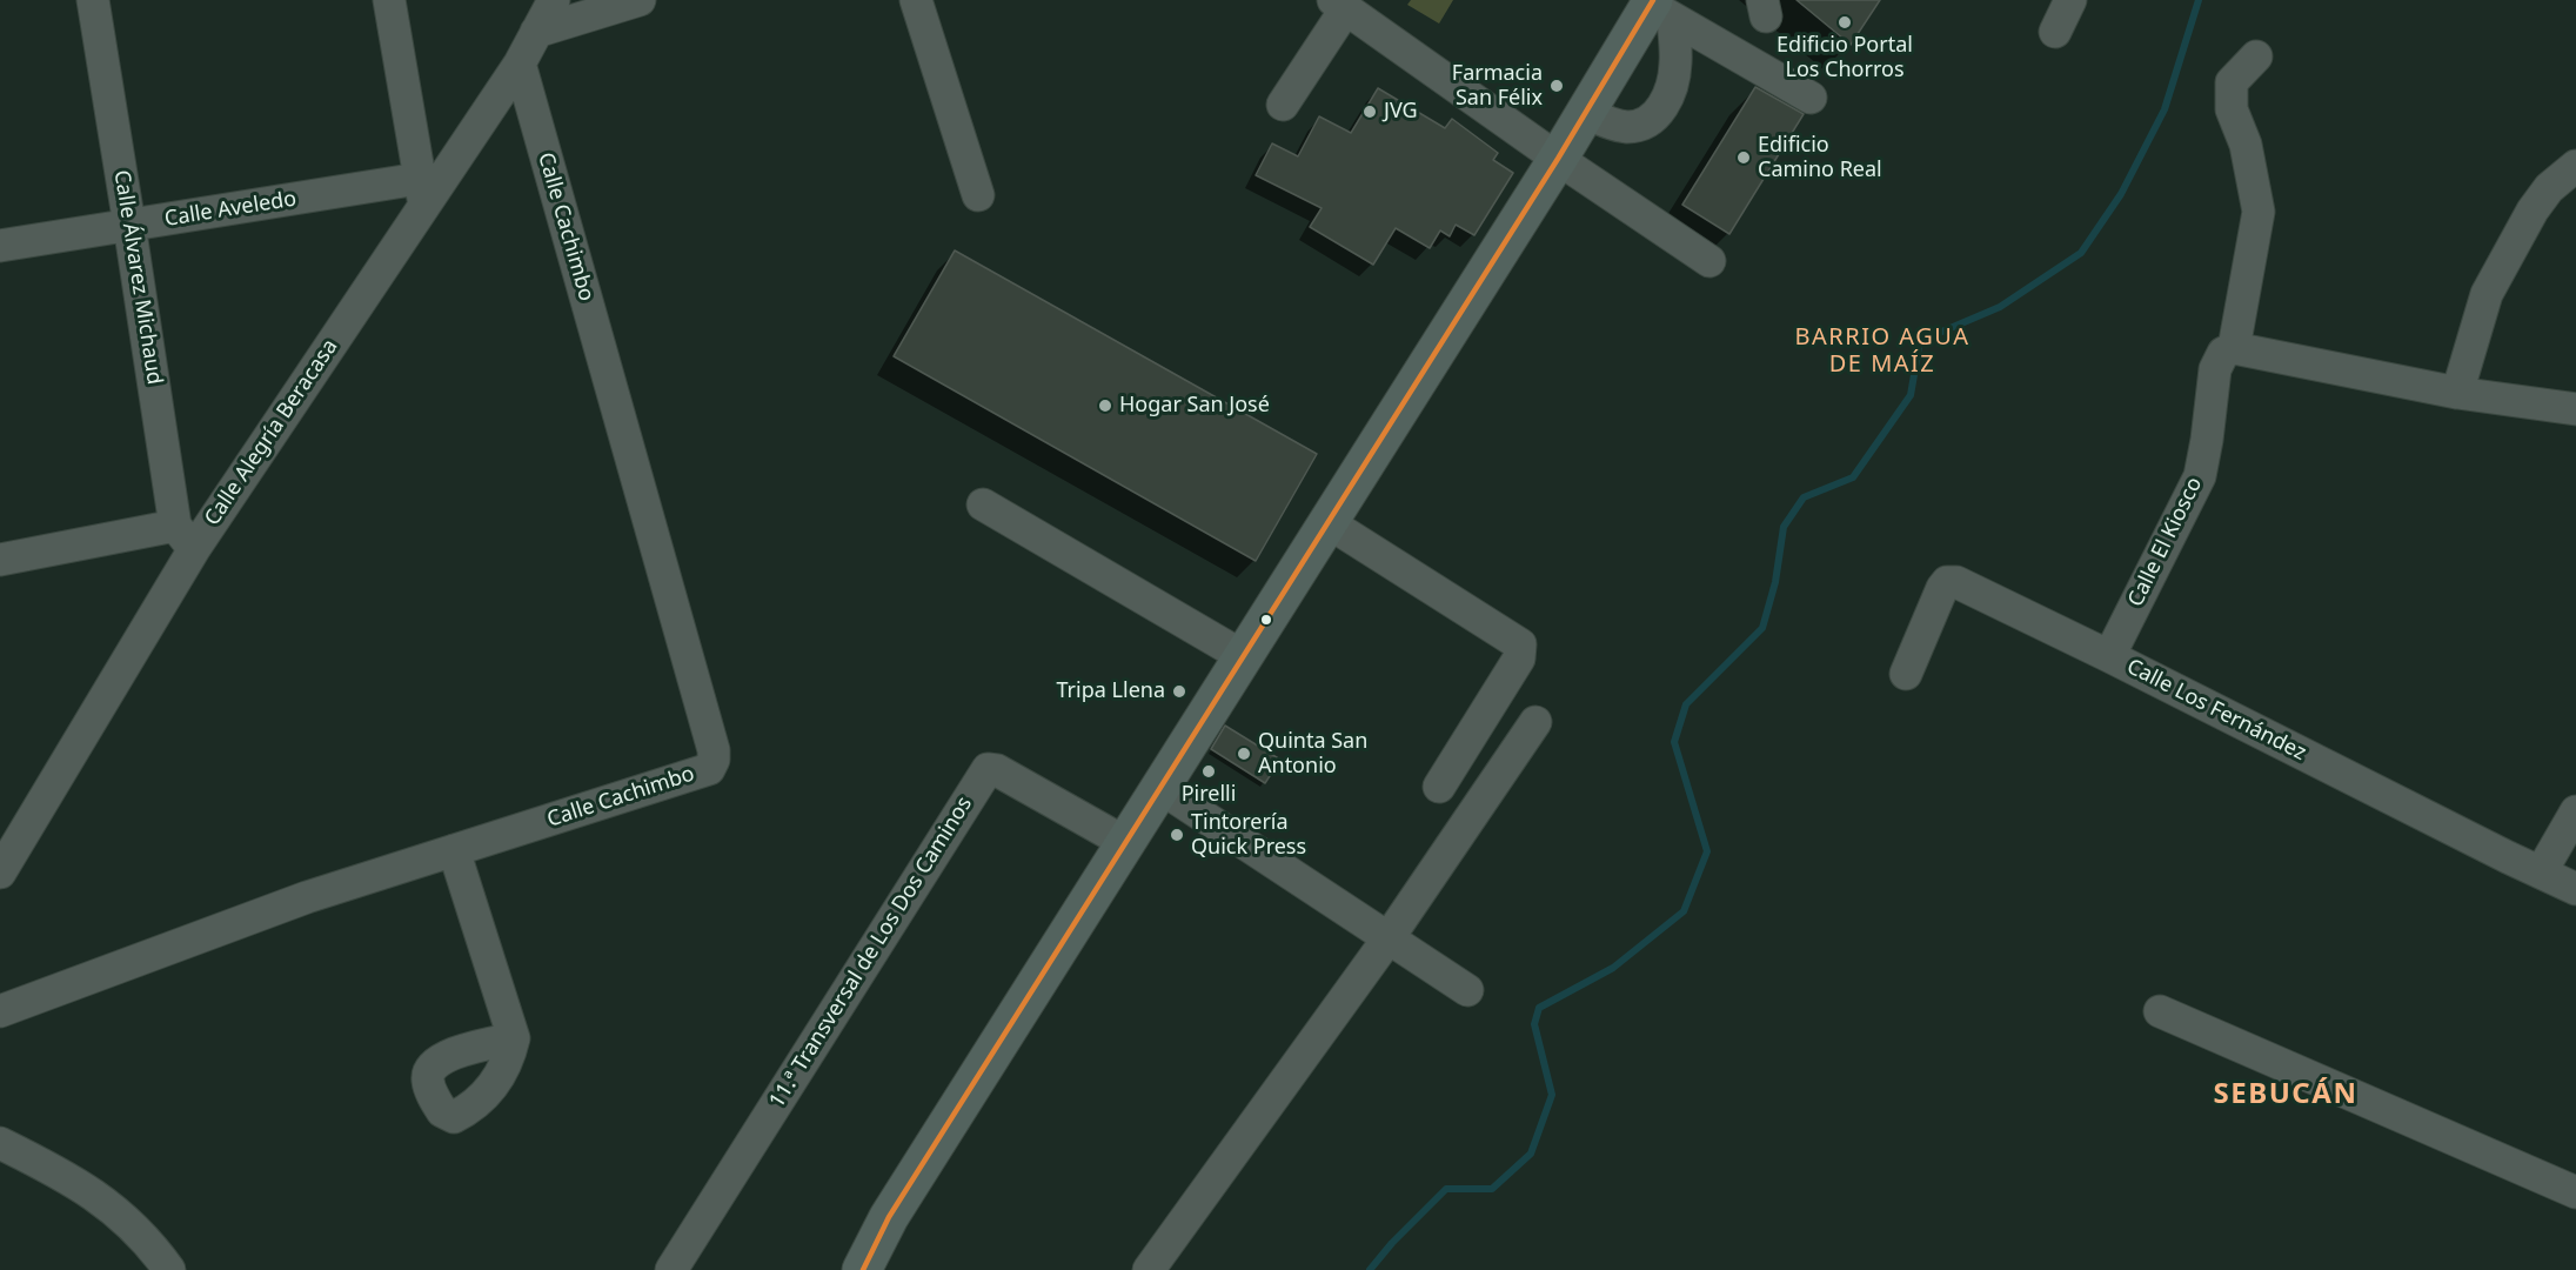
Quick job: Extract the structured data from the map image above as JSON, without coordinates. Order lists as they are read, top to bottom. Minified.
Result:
{"streets":{"street":["Calle Aveledo","Calle Cachimbo","Calle Álvarez Michaud","Calle Alegría Beracasa","Calle El Kiosco","Calle Los Fernández","11.ª Transversal de Los Dos Caminos"]},"crossings":[["Calle Aveledo","Calle Álvarez Michaud"],["Calle Aveledo","Calle Alegría Beracasa"],["Calle Cachimbo","Calle Alegría Beracasa"],["Calle Álvarez Michaud","Calle Alegría Beracasa"],["Calle El Kiosco","Calle Los Fernández"]],"districts":["BARRIO AGUA DE MAÍZ","SEBUCÁN"],"places":["Edificio Portal Los Chorros","Farmacia San Félix","JVG","Edificio Camino Real","Hogar San José","Tripa Llena","Quinta San Antonio","Pirelli","Tintorería Quick Press"]}
